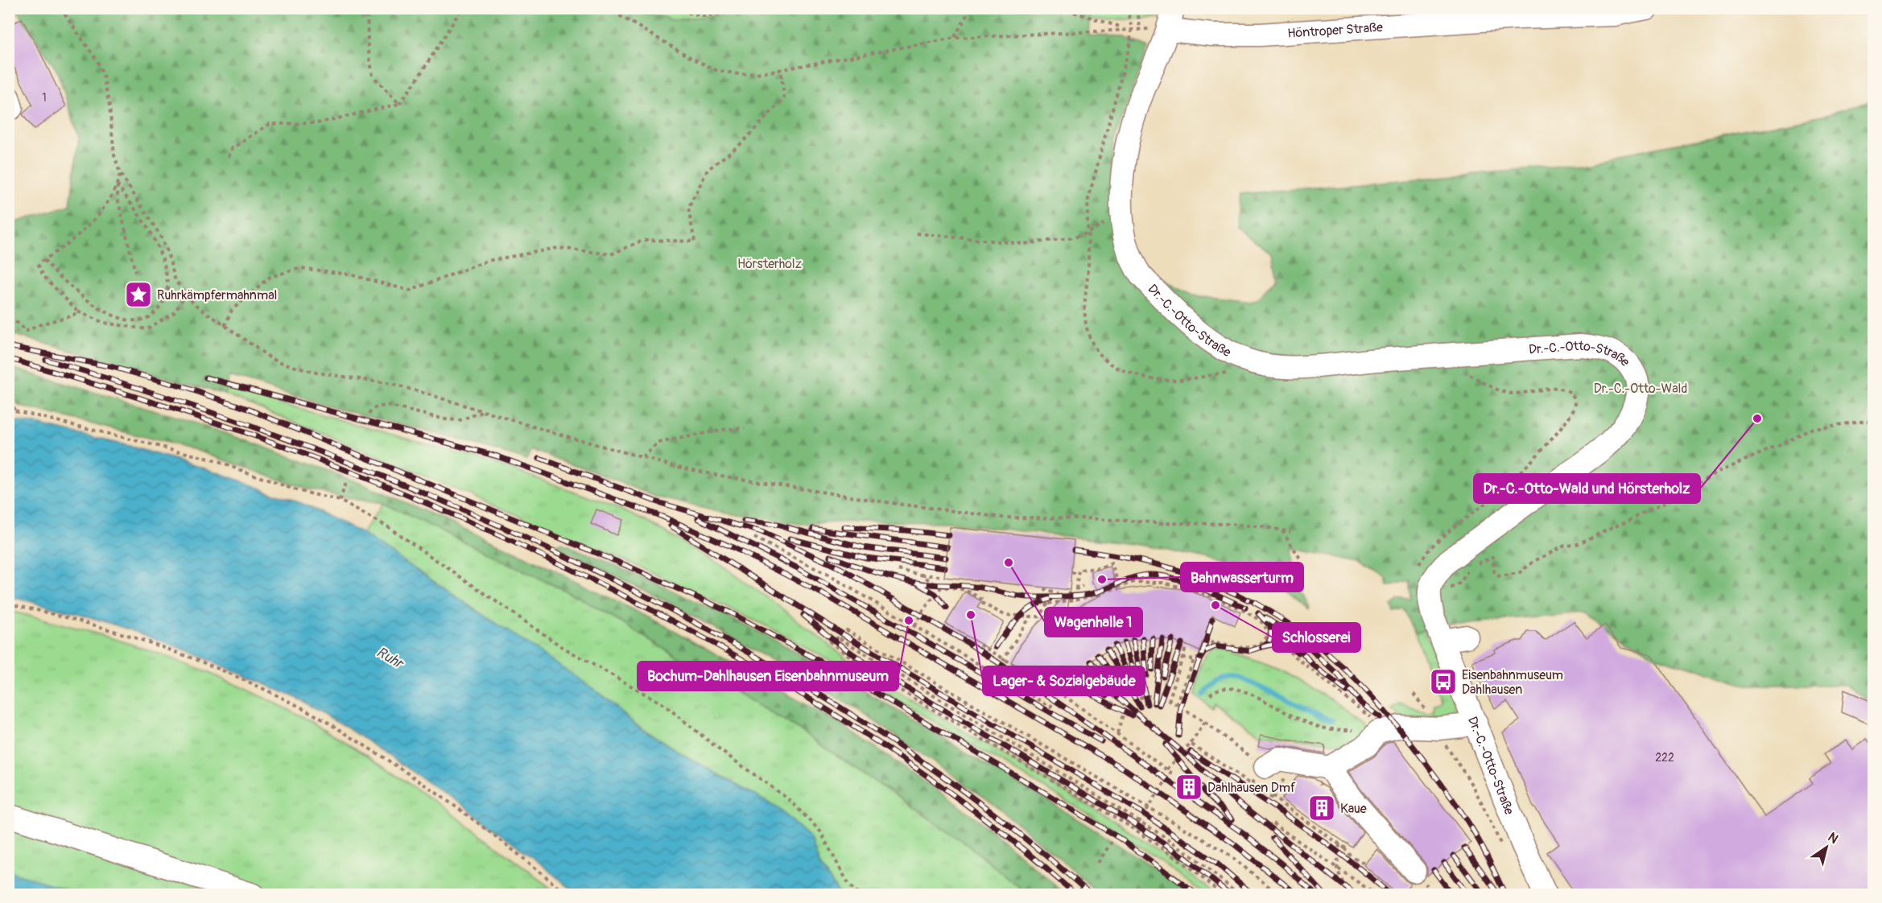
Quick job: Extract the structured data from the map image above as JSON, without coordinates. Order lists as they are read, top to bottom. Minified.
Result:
{"streets":{"street":["Höntroper Straße","Dr.-C.-Otto-Straße"]},"crossings":[["Höntroper Straße","Dr.-C.-Otto-Straße"]],"water":["Ruhr"],"parks":["Hörsterholz","Dr.-C.-Otto-Wald"],"places":{"place":["Ruhrkämpfermahnmal"],"other":["Dr.-C.-Otto-Wald und Hörsterholz","Wagenhalle 1","Bahnwasserturm","Schlosserei","Lager- & Sozialgebäude","Bochum-Dahlhausen Eisenbahnmuseum"],"bus stop":["Eisenbahnmuseum Dahlhausen"],"building":["Dahlhausen Dmf","Kaue"]},"house_numbers":["1","222"],"north":"top right"}
